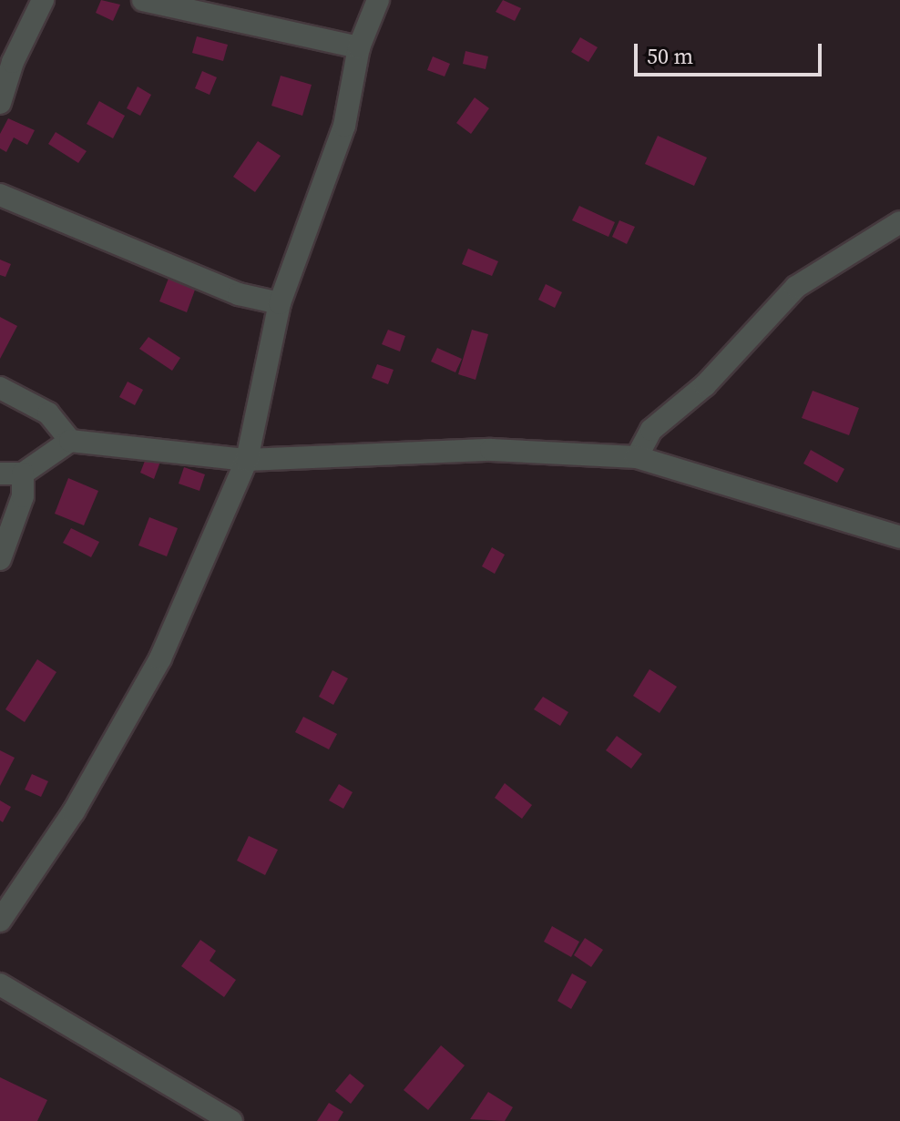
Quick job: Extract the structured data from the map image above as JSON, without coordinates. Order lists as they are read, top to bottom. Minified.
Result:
{"scale_bar":"50 m"}
